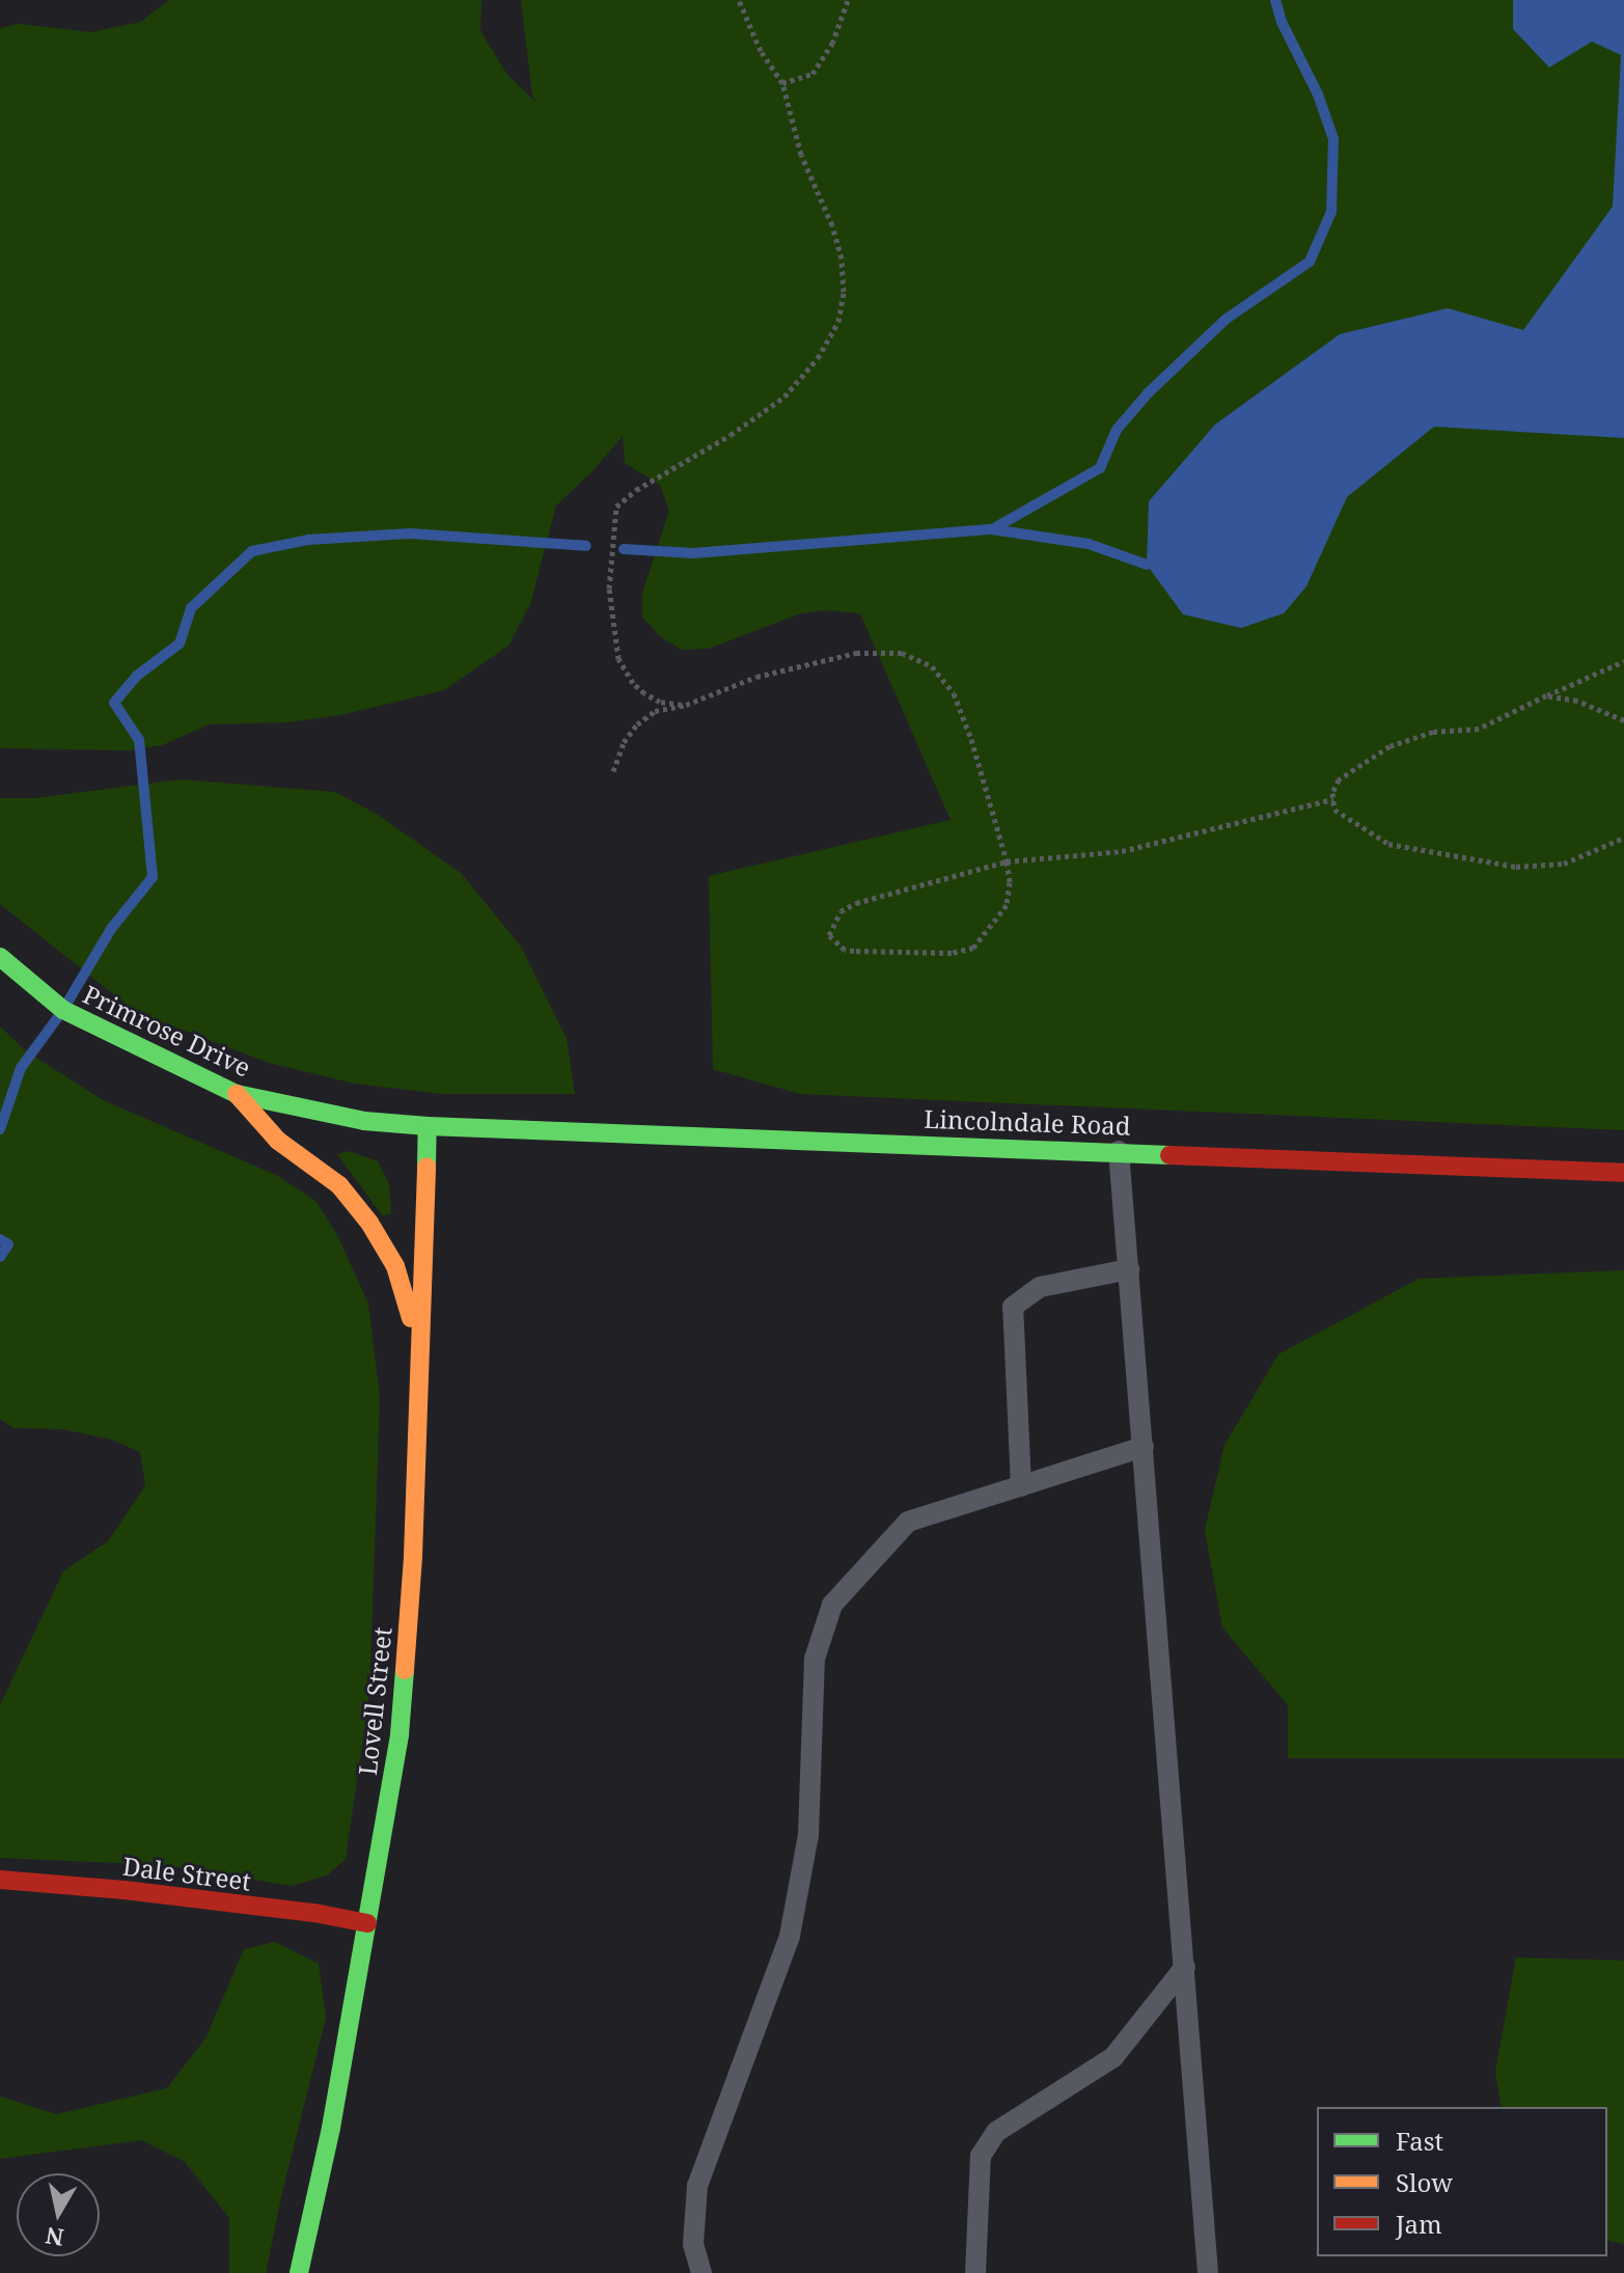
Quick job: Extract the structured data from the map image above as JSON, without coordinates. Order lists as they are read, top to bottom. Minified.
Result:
{"streets":{"main road":["Primrose Drive","Lincolndale Road","Lovell Street","Dale Street"]},"crossings":[["Primrose Drive","Lincolndale Road"],["Primrose Drive","Lovell Street"],["Lincolndale Road","Lovell Street"],["Lovell Street","Dale Street"]],"legend":["Fast","Slow","Jam"],"north":"bottom"}
